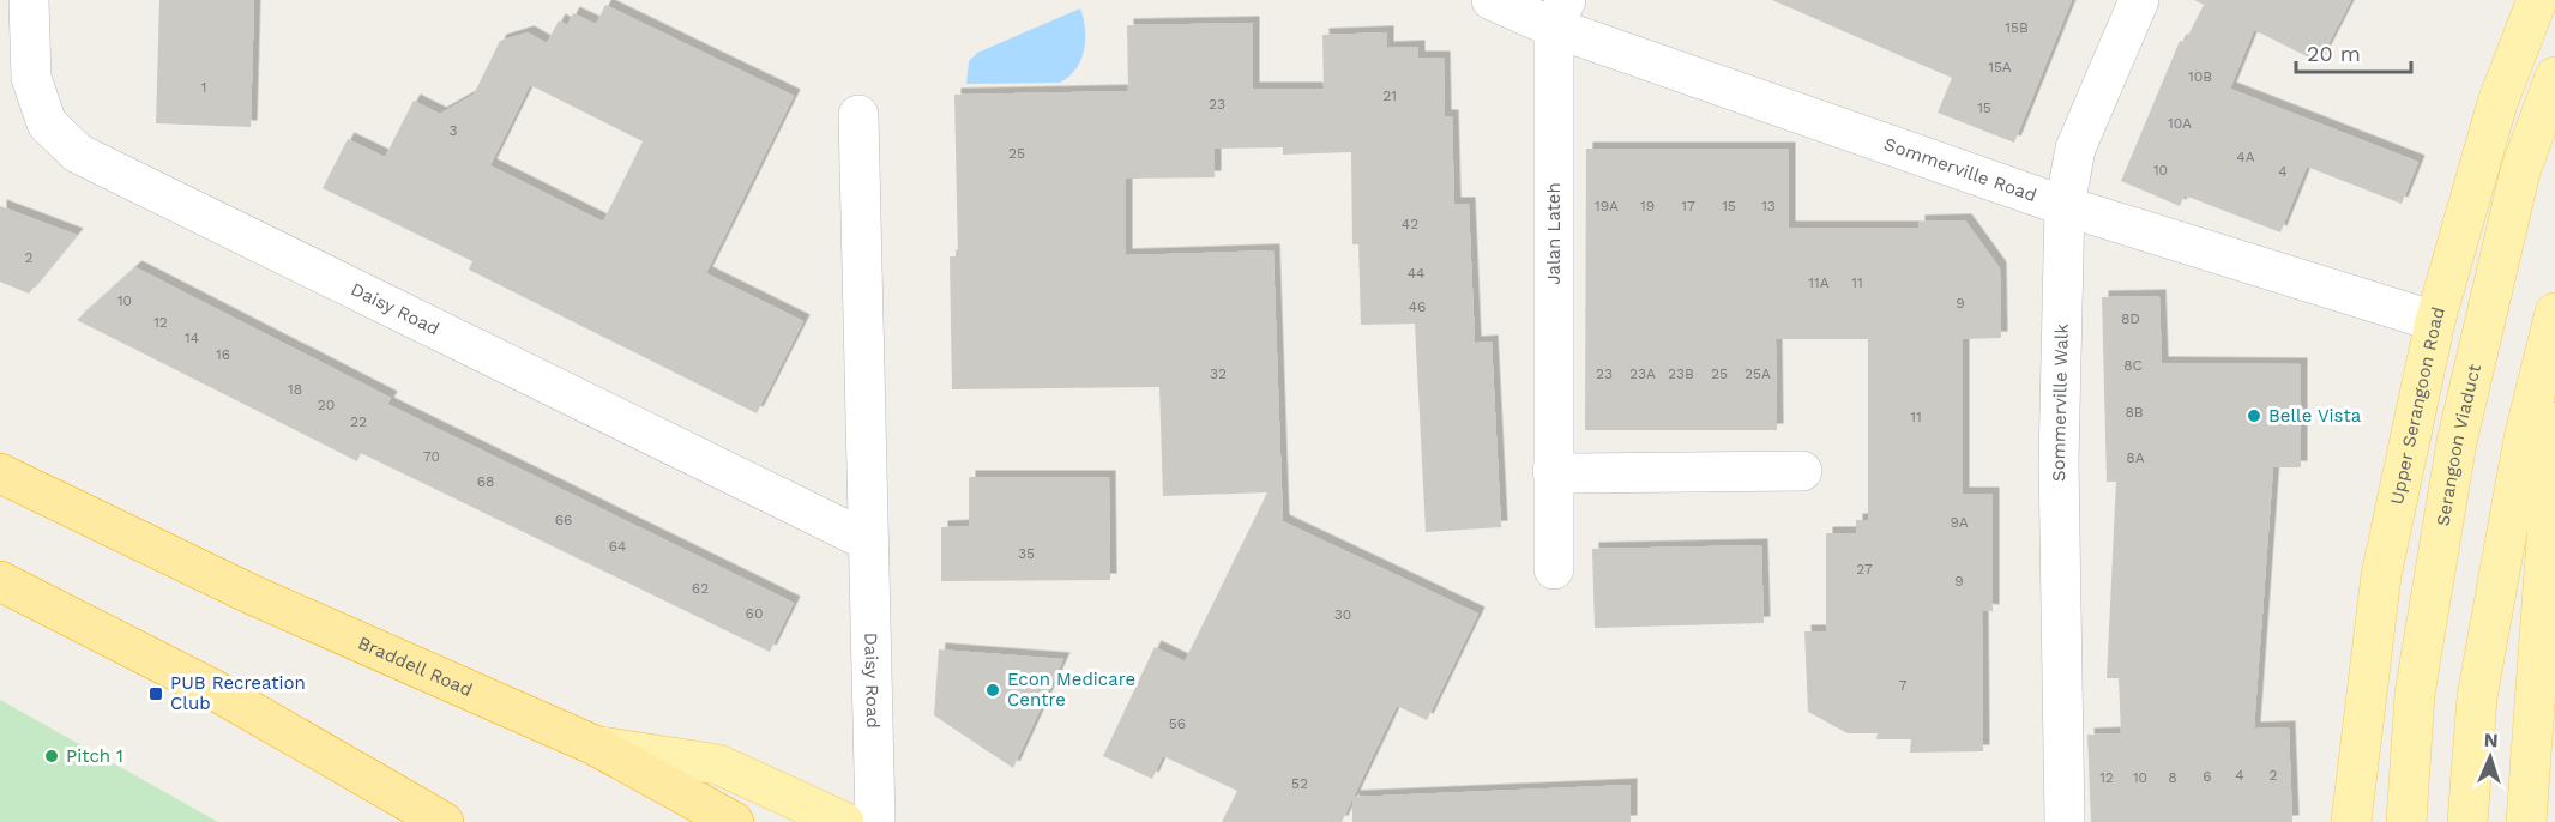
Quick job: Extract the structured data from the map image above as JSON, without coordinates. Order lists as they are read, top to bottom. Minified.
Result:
{"streets":{"highway":["Braddell Road"],"main road":["Upper Serangoon Road","Serangoon Viaduct"],"street":["Sommerville Road","Jalan Lateh","Daisy Road","Sommerville Walk"]},"crossings":[["Sommerville Road","Jalan Lateh"],["Sommerville Road","Sommerville Walk"],["Sommerville Road","Upper Serangoon Road"]],"places":{"other":["Belle Vista","Econ Medicare Centre","Pitch 1"],"transit":["PUB Recreation Club"]},"house_numbers":["15B","15A","10B","1","21","23","15","10A","3","25","4A","10","4","19A","19","17","15","13","42","2","44","11A","11","10","9","46","8D","12","14","16","8C","32","23","23A","23B","25","25A","18","20","8B","11","22","70","8A","68","66","9A","64","35","27","9","62","60","30","7","56","4","2","6","12","10","8","52"],"scale_bar":"20 m","north":"top"}
